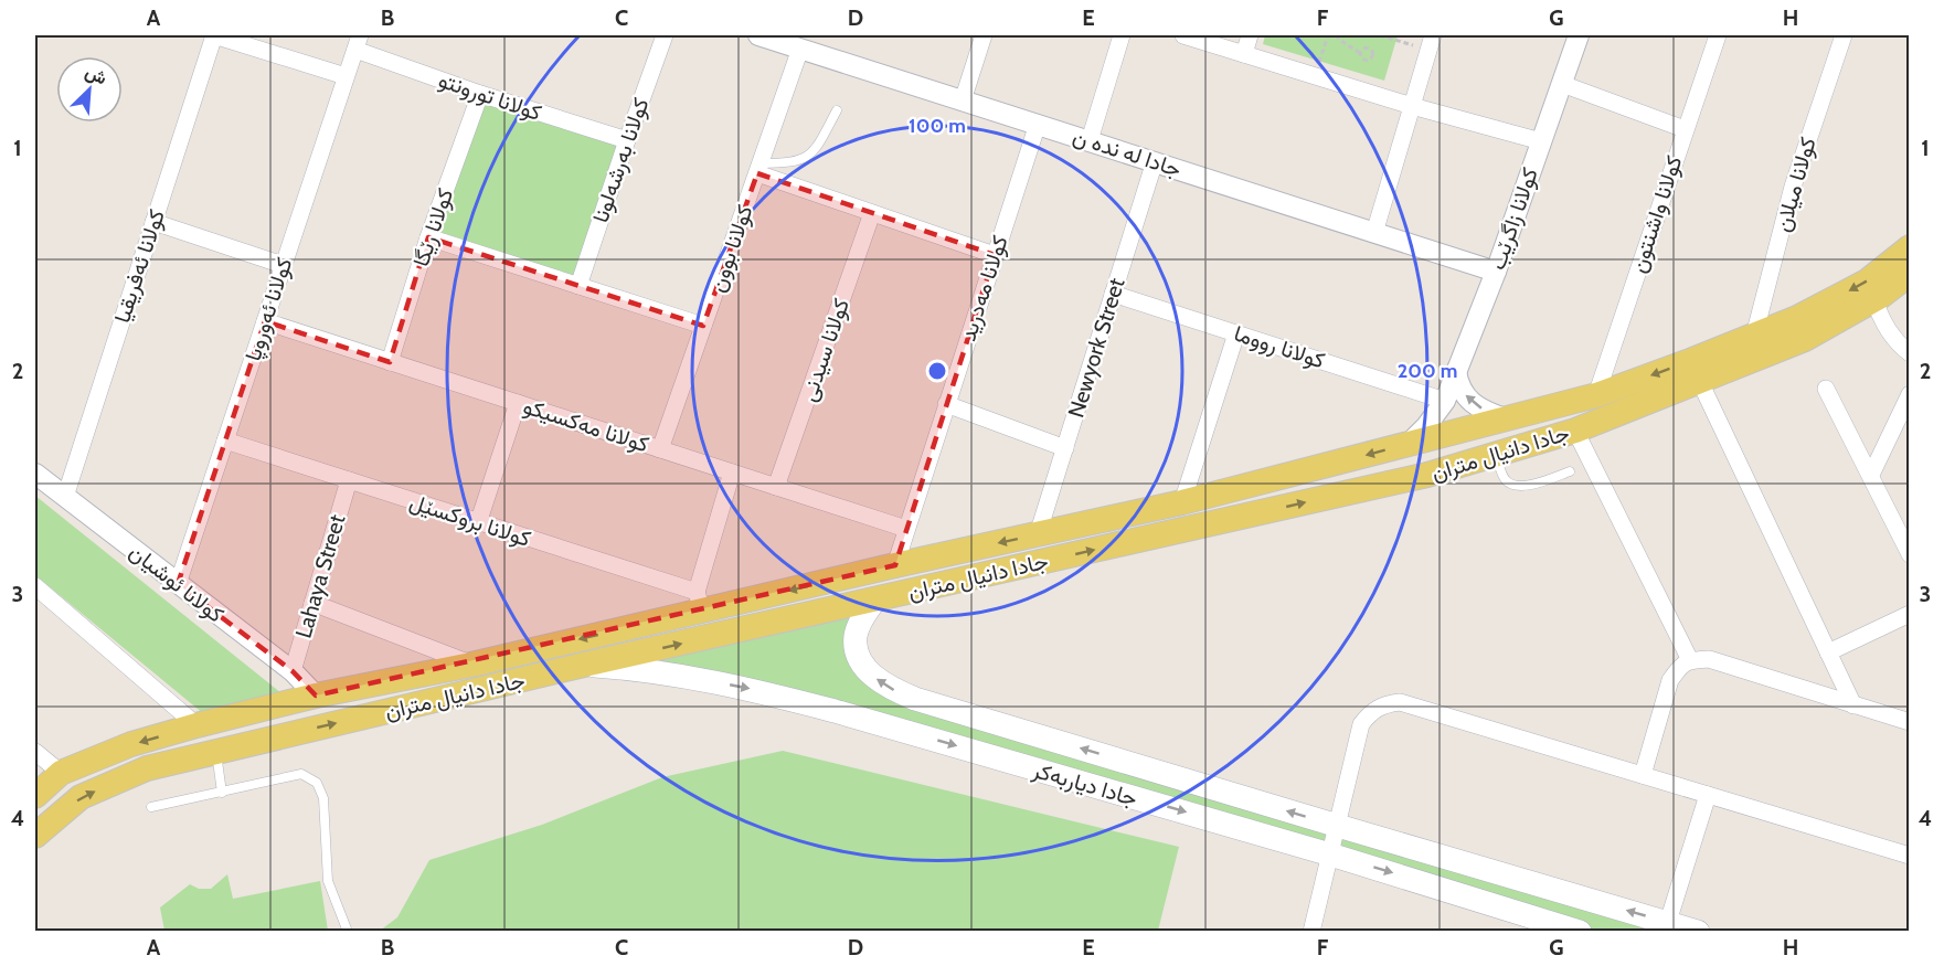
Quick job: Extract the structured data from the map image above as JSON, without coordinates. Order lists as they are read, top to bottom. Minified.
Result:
{"streets":{"main road":["جادا دانيال متران","جادا دیاربه‌كر"],"street":["كولانا تورونتو","جادا له نده ن","كولانا به‌رشه‌لونا","كولانا ميلان","كولانا واشنتون","كولانا زاگرێب","كولانا رێگا","كولانا بوون","كولانا ئه‌فریقیا","كولانا مه‌درید","كولانا ئه‌وروپا","كولانا رووما","Newyork Street","كولانا سيدنى","كولانا مەکسیکو","كولانا بروکسێل","Lahaya Street","كولانا ئوشيان"]},"crossings":[["كولانا تورونتو","كولانا به‌رشه‌لونا"],["كولانا تورونتو","كولانا رێگا"],["كولانا تورونتو","كولانا ئه‌وروپا"],["جادا له نده ن","كولانا زاگرێب"],["جادا له نده ن","كولانا بوون"],["جادا له نده ن","كولانا مه‌درید"],["جادا له نده ن","Newyork Street"],["كولانا ميلان","جادا دانيال متران"],["كولانا واشنتون","جادا دانيال متران"],["كولانا زاگرێب","كولانا رووما"],["كولانا زاگرێب","جادا دانيال متران"],["كولانا رێگا","كولانا مەکسیکو"],["كولانا بوون","كولانا مەکسیکو"],["كولانا ئه‌فریقیا","كولانا ئوشيان"],["كولانا مه‌درید","كولانا مەکسیکو"],["كولانا مه‌درید","جادا دانيال متران"],["كولانا ئه‌وروپا","كولانا مەکسیکو"],["كولانا ئه‌وروپا","كولانا بروکسێل"],["كولانا ئه‌وروپا","كولانا ئوشيان"],["كولانا رووما","Newyork Street"],["Newyork Street","جادا دانيال متران"],["كولانا سيدنى","كولانا مەکسیکو"],["جادا دانيال متران","كولانا بروکسێل"],["جادا دانيال متران","كولانا ئوشيان"],["جادا دانيال متران","جادا دیاربه‌كر"],["كولانا بروکسێل","Lahaya Street"],["Lahaya Street","كولانا ئوشيان"]],"north":"top right","grid":{"columns":["A","B","C","D","E","F","G","H"],"rows":["1","2","3","4"]},"rings":["100 m","200 m"]}
